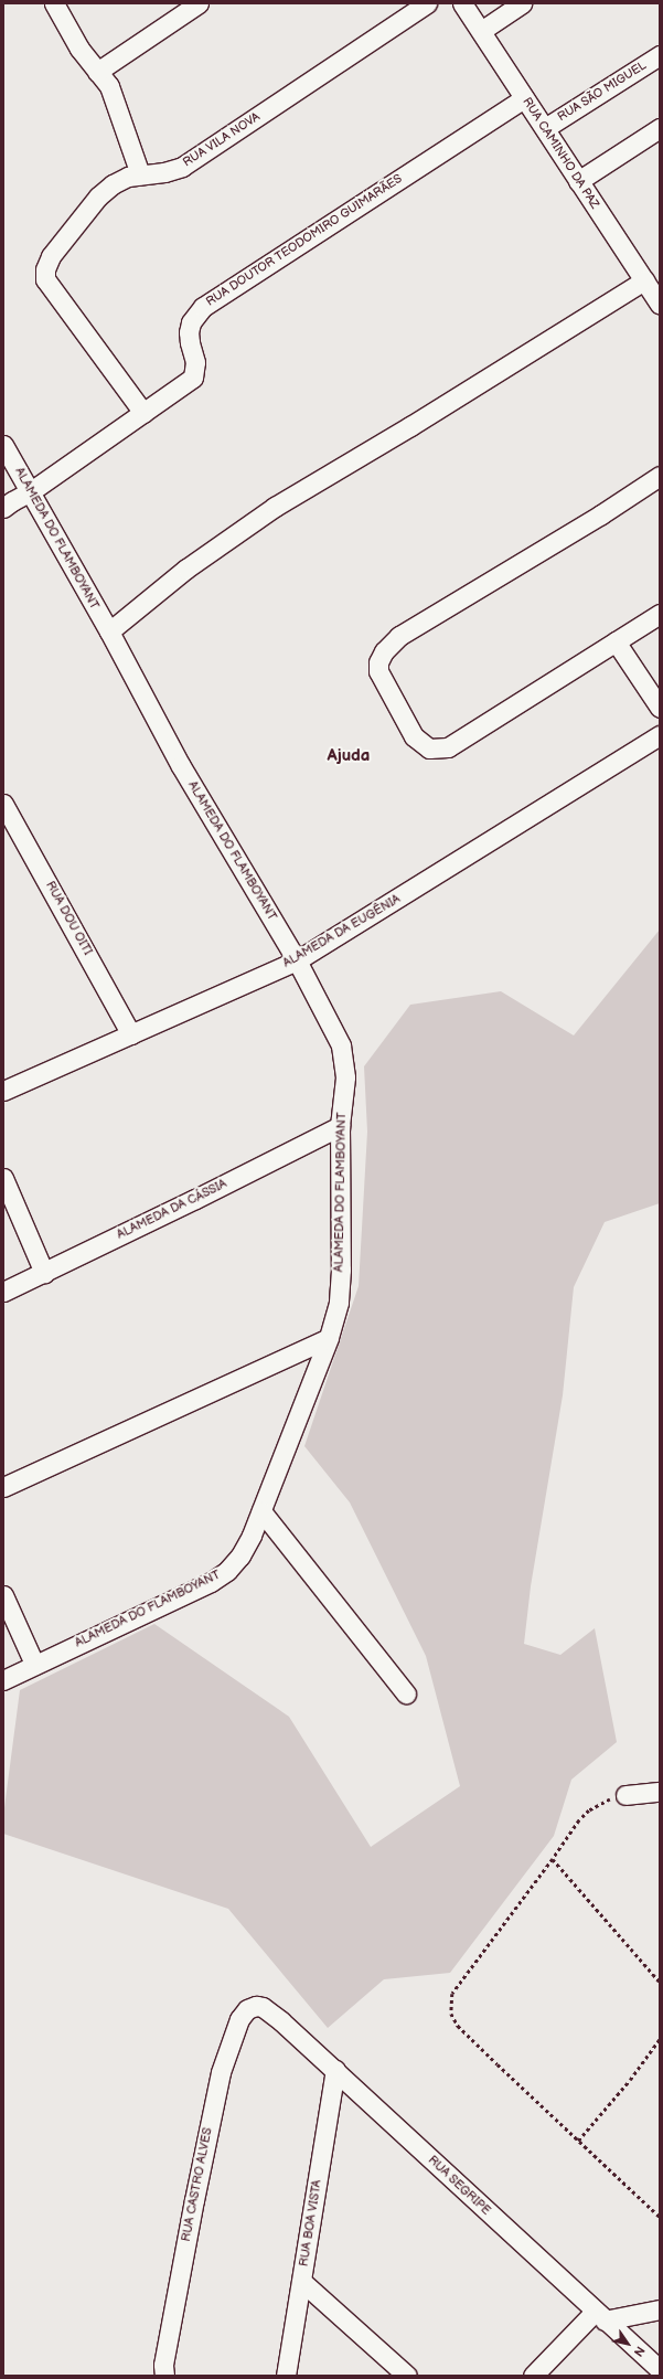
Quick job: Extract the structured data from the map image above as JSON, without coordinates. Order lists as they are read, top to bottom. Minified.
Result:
{"streets":{"street":["RUA SÃO MIGUEL","RUA VILA NOVA","RUA CAMINHO DA PAZ","RUA DOUTOR TEODOMIRO GUIMARÃES","ALAMEDA DO FLAMBOYANT","RUA DOU OITI","ALAMEDA DA EUGÊNIA","ALAMEDA DA CÁSSIA","RUA CASTRO ALVES","RUA SEGRIPE","RUA BOA VISTA"]},"crossings":[["RUA SÃO MIGUEL","RUA CAMINHO DA PAZ"],["RUA VILA NOVA","RUA DOUTOR TEODOMIRO GUIMARÃES"],["RUA CAMINHO DA PAZ","RUA DOUTOR TEODOMIRO GUIMARÃES"],["RUA DOUTOR TEODOMIRO GUIMARÃES","ALAMEDA DO FLAMBOYANT"],["ALAMEDA DO FLAMBOYANT","ALAMEDA DA EUGÊNIA"],["ALAMEDA DO FLAMBOYANT","ALAMEDA DA CÁSSIA"],["RUA DOU OITI","ALAMEDA DA EUGÊNIA"],["RUA CASTRO ALVES","RUA SEGRIPE"],["RUA SEGRIPE","RUA BOA VISTA"]],"districts":["Ajuda"],"north":"bottom right"}
